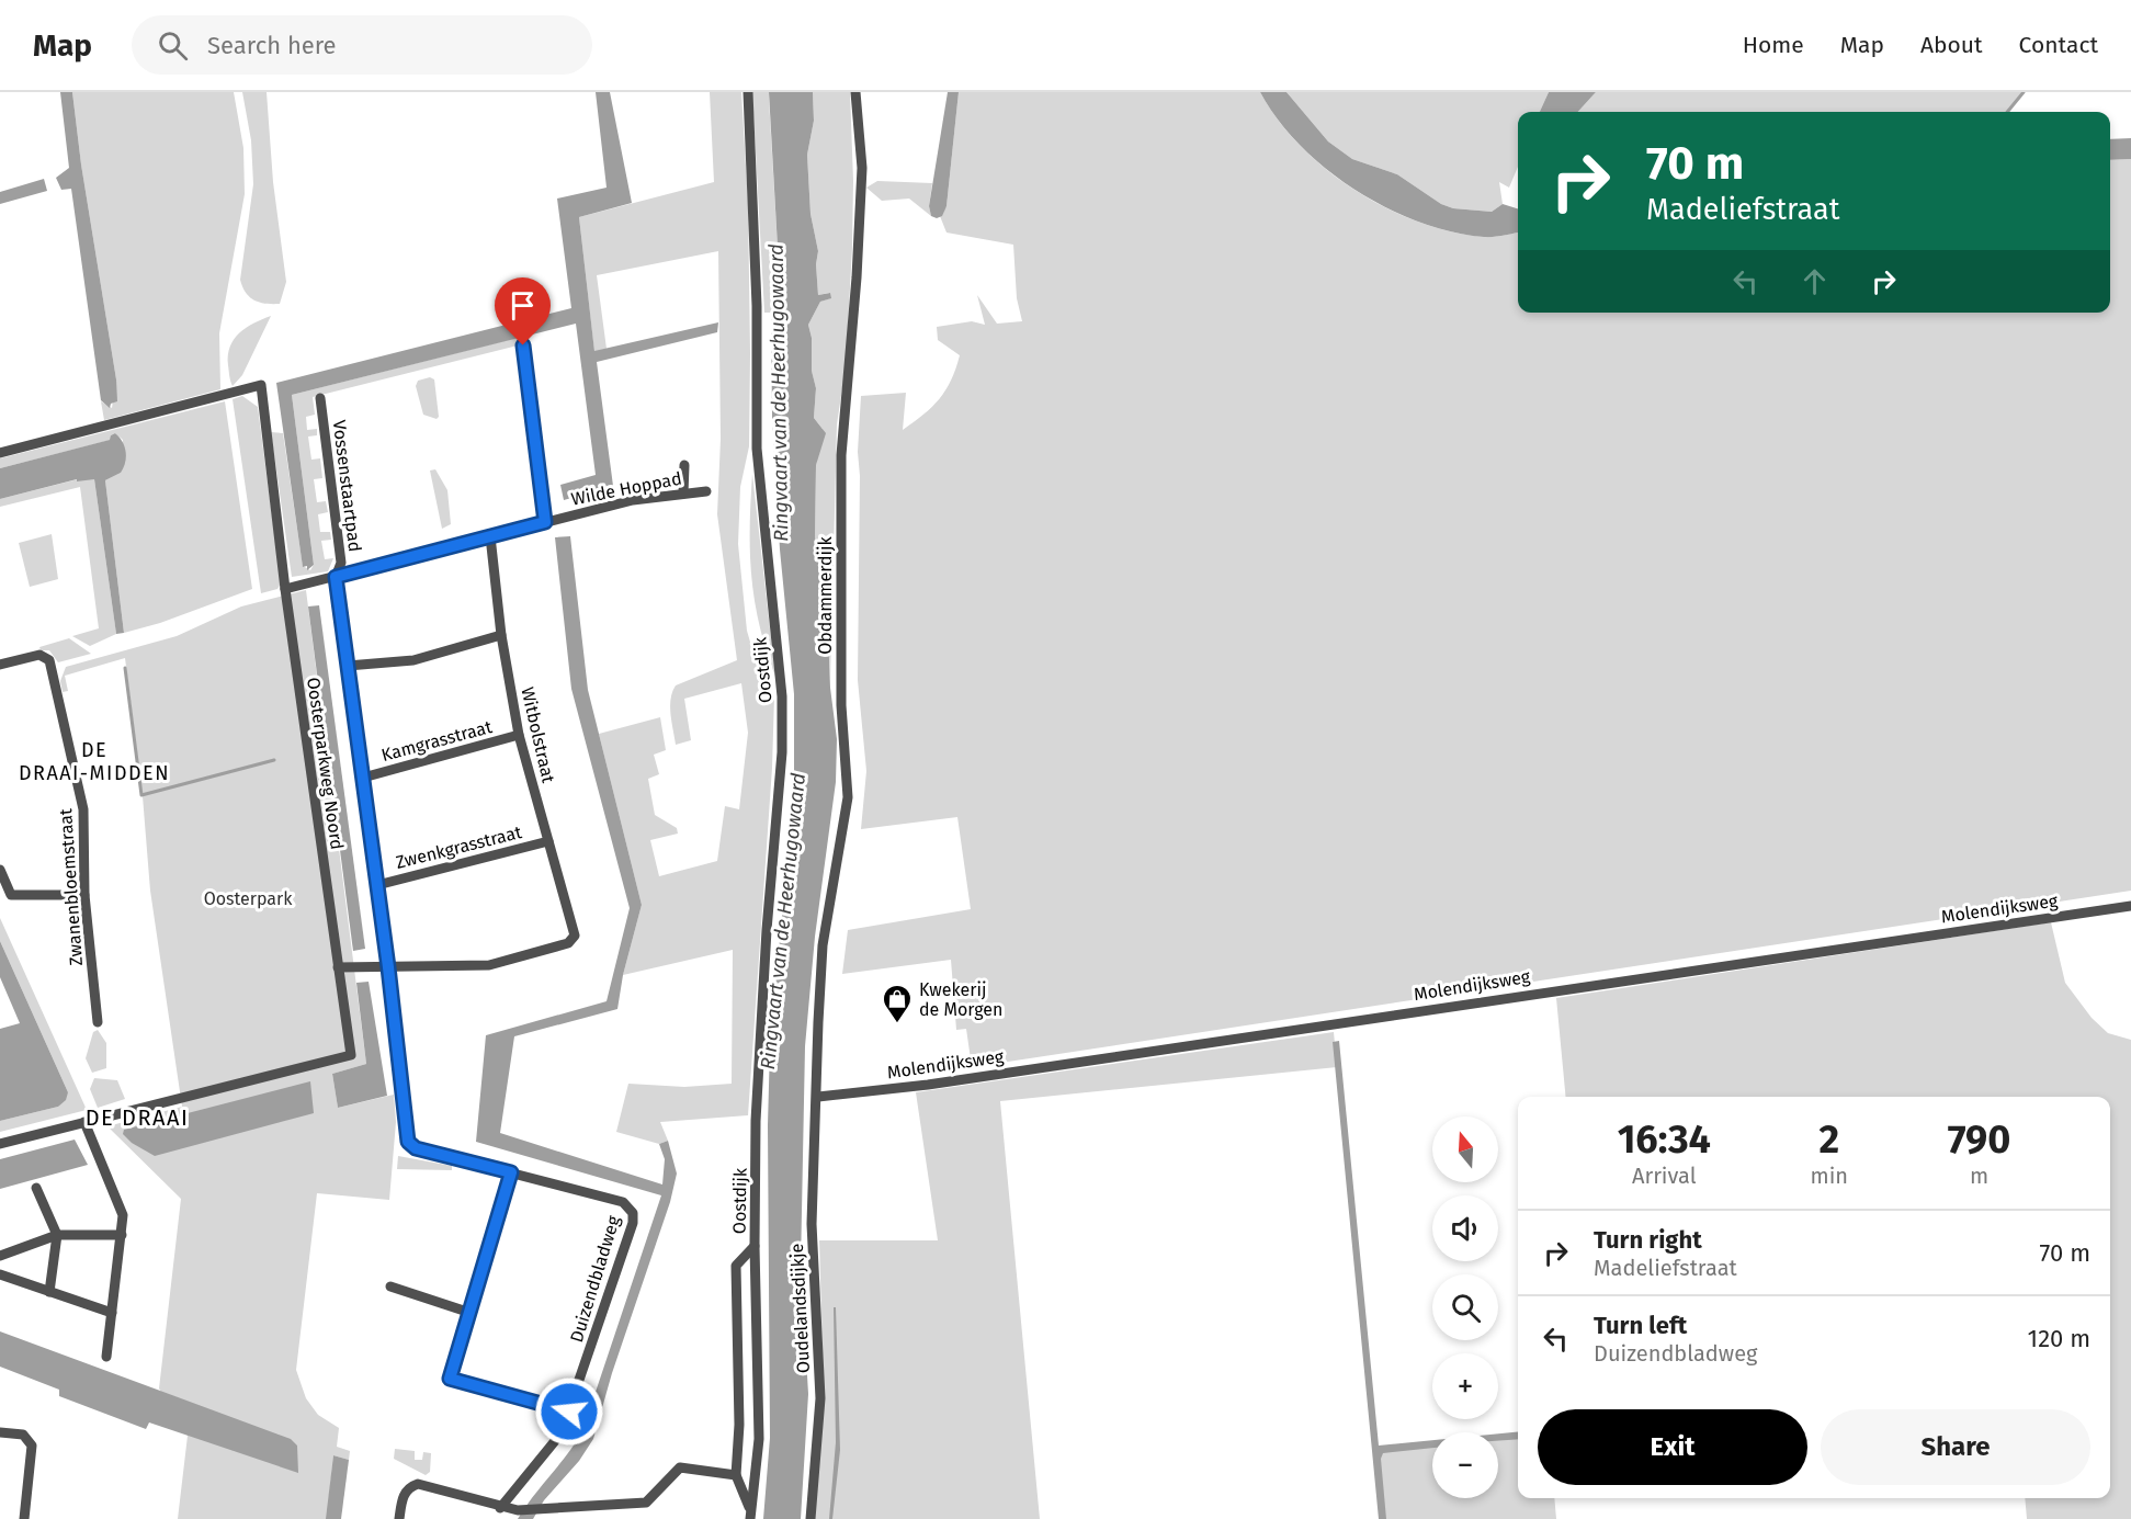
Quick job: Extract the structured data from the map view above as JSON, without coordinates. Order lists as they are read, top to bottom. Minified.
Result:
{"streets":{"street":["Vossenstaartpad","Wilde Hoppad","Obdammerdijk","Oostdijk","Witbolstraat","Kamgrasstraat","Oosterparkweg Noord","Zwenkgrasstraat","Zwanenbloemstraat","Molendijksweg","Duizendbladweg","Oudelandsdijkje"]},"crossings":[["Vossenstaartpad","Wilde Hoppad"],["Vossenstaartpad","Witbolstraat"],["Vossenstaartpad","Kamgrasstraat"],["Vossenstaartpad","Zwenkgrasstraat"],["Vossenstaartpad","Duizendbladweg"],["Wilde Hoppad","Witbolstraat"],["Wilde Hoppad","Oosterparkweg Noord"],["Obdammerdijk","Molendijksweg"],["Obdammerdijk","Oudelandsdijkje"],["Witbolstraat","Kamgrasstraat"],["Witbolstraat","Zwenkgrasstraat"],["Witbolstraat","Duizendbladweg"],["Molendijksweg","Oudelandsdijkje"]],"districts":["DE DRAAI-MIDDEN","DE DRAAI"],"water":["Ringvaart van de Heerhugowaard"],"parks":["Oosterpark"],"places":{"shop":["Kwekerij de Morgen"]},"north":"top","page":{"header":"Map","search":"Search here","nav":["Home","Map","About","Contact"],"turn":["70 m","Madeliefstraat"],"eta":["16:34","Arrival","2","min","790","m"],"map_buttons":["+","−"],"list":[{"name":"Turn right","note":"Madeliefstraat","value":"70 m"},{"name":"Turn left","note":"Duizendbladweg","value":"120 m"}],"buttons":["Exit","Share"]}}
